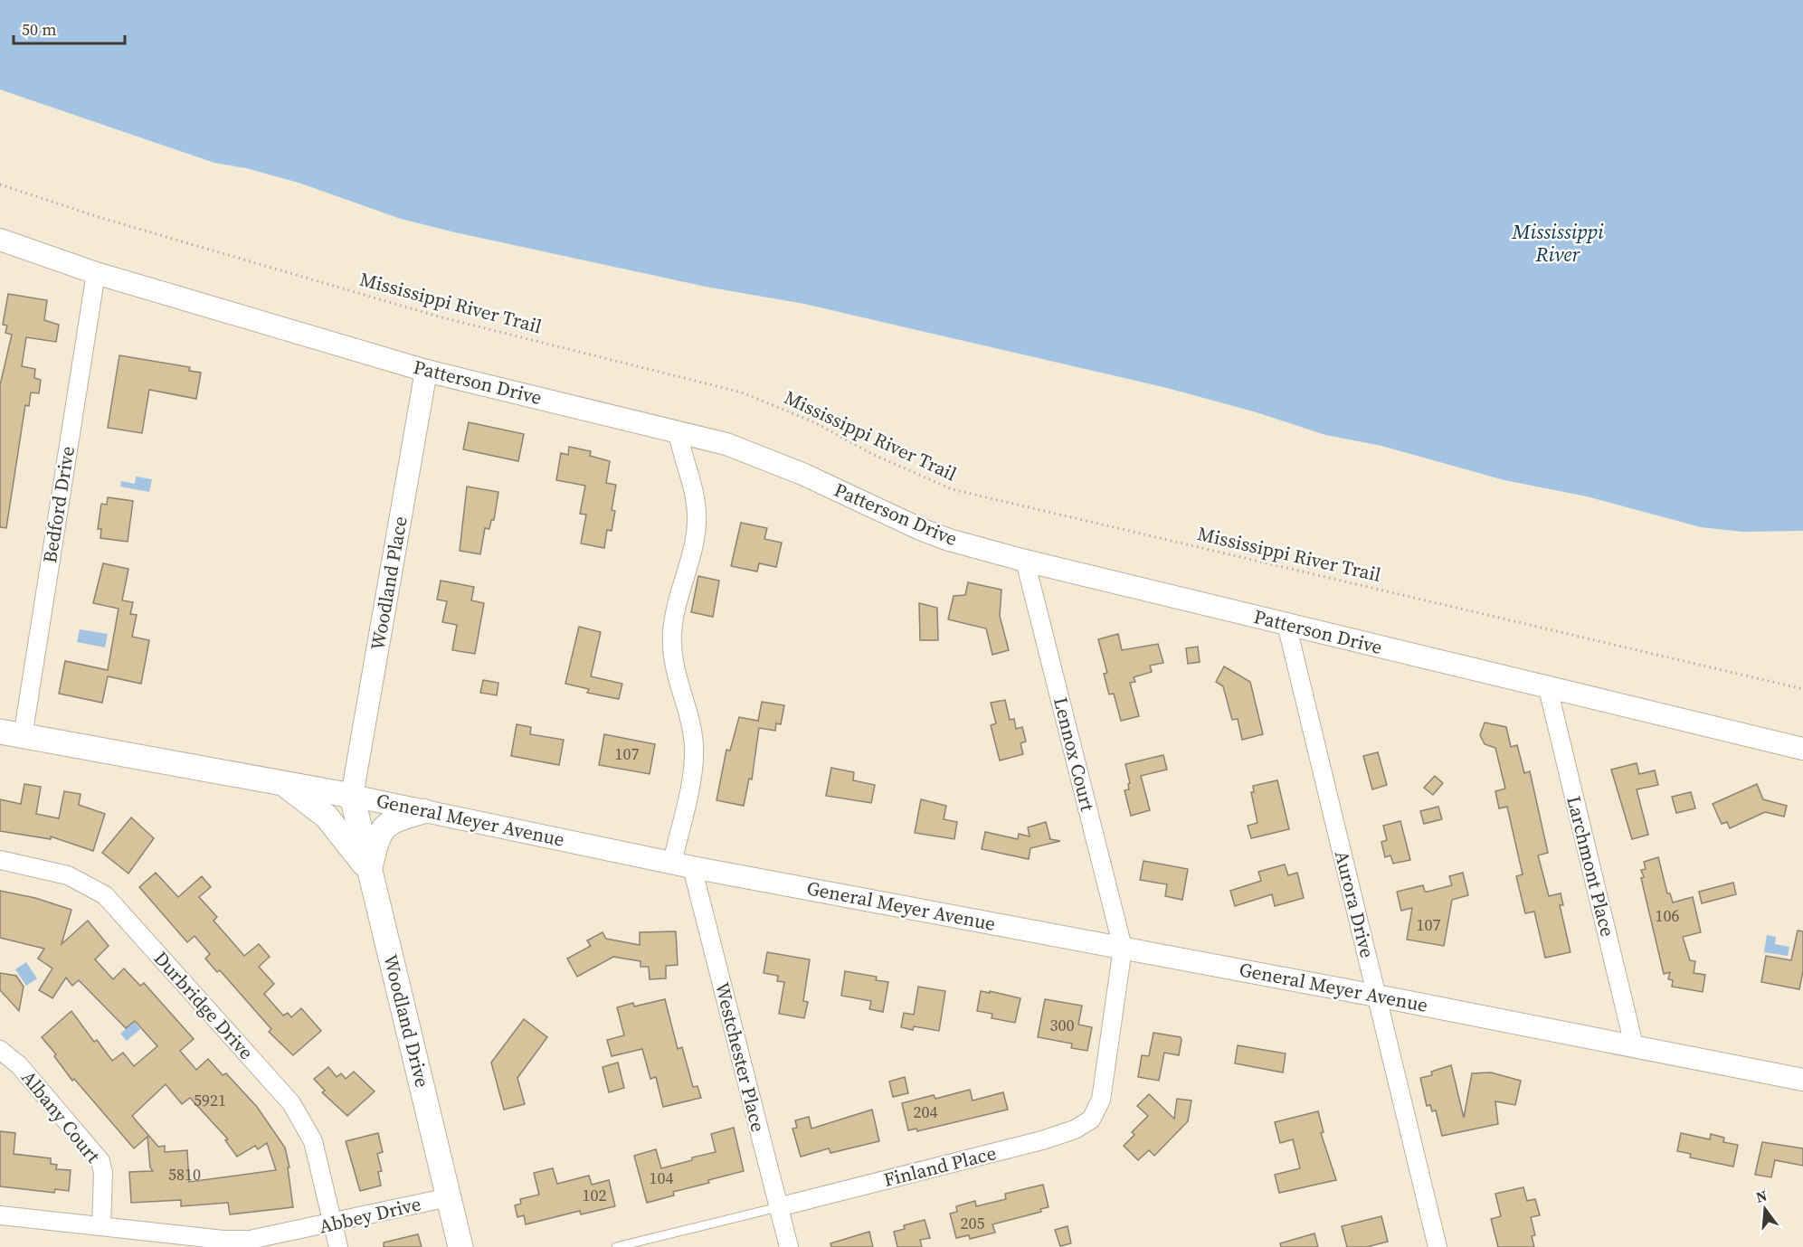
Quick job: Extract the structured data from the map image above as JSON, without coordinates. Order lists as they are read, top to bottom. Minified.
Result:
{"streets":{"main road":["General Meyer Avenue","Woodland Drive"],"street":["Patterson Drive","Bedford Drive","Woodland Place","Lennox Court","Larchmont Place","Aurora Drive","Durbridge Drive","Westchester Place","Albany Court","Finland Place","Abbey Drive"],"path":["Mississippi River Trail"]},"crossings":[["Patterson Drive","Bedford Drive"],["Patterson Drive","Woodland Place"],["Patterson Drive","Lennox Court"],["Patterson Drive","Larchmont Place"],["Patterson Drive","Aurora Drive"],["Patterson Drive","Westchester Place"],["Bedford Drive","General Meyer Avenue"],["Woodland Place","General Meyer Avenue"],["Woodland Place","Woodland Drive"],["Lennox Court","General Meyer Avenue"],["Lennox Court","Finland Place"],["General Meyer Avenue","Larchmont Place"],["General Meyer Avenue","Aurora Drive"],["General Meyer Avenue","Woodland Drive"],["General Meyer Avenue","Westchester Place"],["General Meyer Avenue","Finland Place"],["Durbridge Drive","Abbey Drive"],["Woodland Drive","Abbey Drive"],["Westchester Place","Finland Place"],["Albany Court","Abbey Drive"]],"water":["Mississippi River"],"house_numbers":["107","106","107","300","5921","204","5810","104","102","205"],"scale_bar":"50 m","north":"top"}
